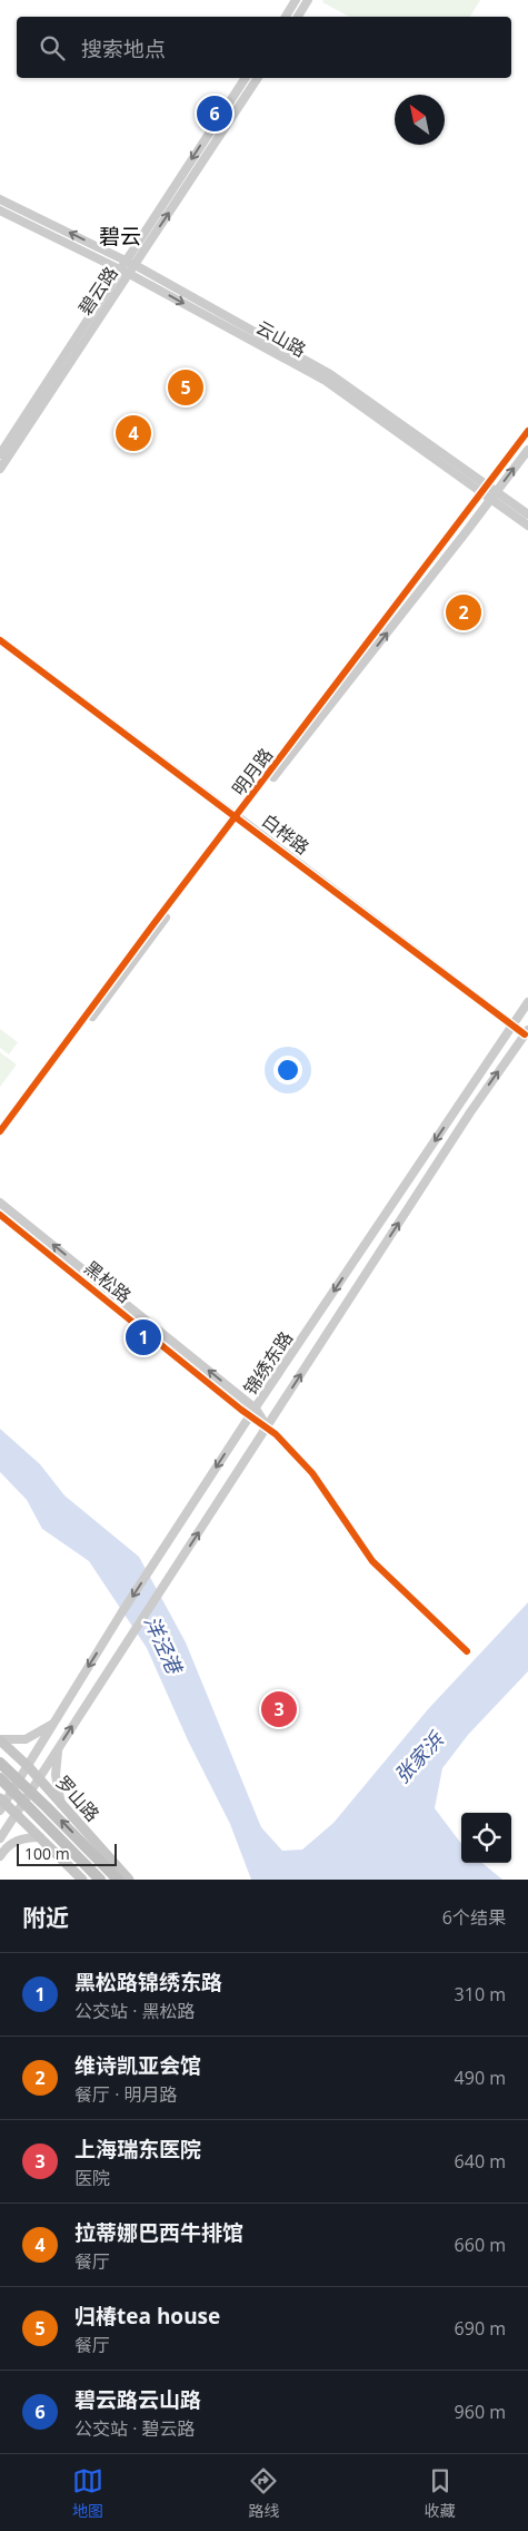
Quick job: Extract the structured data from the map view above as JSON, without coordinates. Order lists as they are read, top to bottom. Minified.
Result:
{"streets":{"main road":["罗山路"],"street":["碧云路","云山路","明月路","白桦路","黑松路","锦绣东路"]},"crossings":[["碧云路","云山路"],["云山路","明月路"],["明月路","白桦路"],["白桦路","锦绣东路"],["黑松路","锦绣东路"],["锦绣东路","罗山路"]],"districts":["碧云"],"water":["洋泾港","张家浜"],"scale_bar":"100 m","north":"top left","page":{"search":"搜索地点","pins":["6","5","4","2","1","3"],"scale":"100 m","heading":["附近","6个结果"],"list":[{"mark":"1","name":"黑松路锦绣东路","note":"公交站 · 黑松路","value":"310 m"},{"mark":"2","name":"维诗凯亚会馆","note":"餐厅 · 明月路","value":"490 m"},{"mark":"3","name":"上海瑞东医院","note":"医院","value":"640 m"},{"mark":"4","name":"拉蒂娜巴西牛排馆","note":"餐厅","value":"660 m"},{"mark":"5","name":"归椿tea house","note":"餐厅","value":"690 m"},{"mark":"6","name":"碧云路云山路","note":"公交站 · 碧云路","value":"960 m"}],"nav":["地图","路线","收藏"]}}
